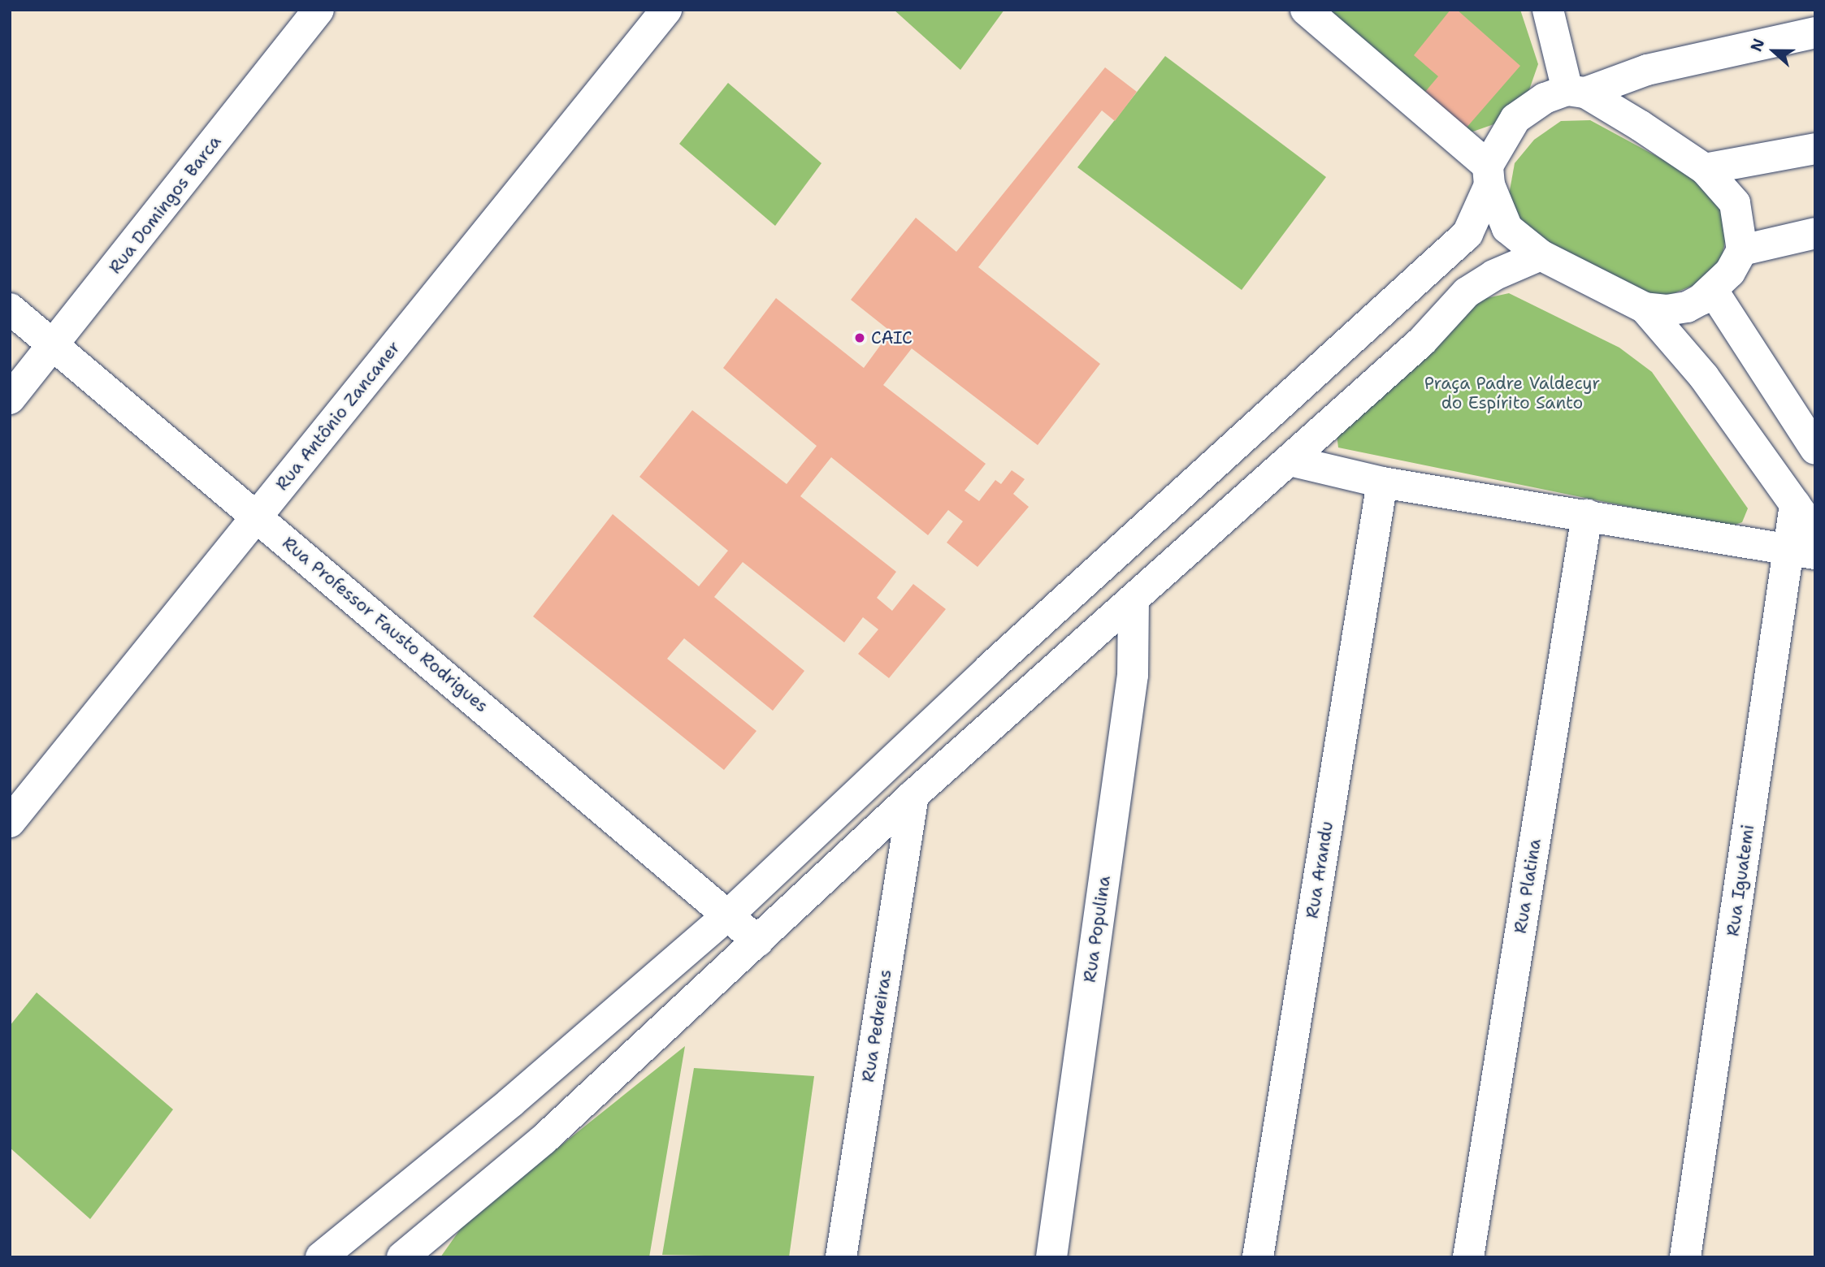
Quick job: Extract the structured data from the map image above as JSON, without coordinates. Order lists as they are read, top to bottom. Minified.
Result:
{"streets":{"street":["Rua Domingos Barca","Rua Antônio Zancaner","Rua Professor Fausto Rodrigues","Rua Arandu","Rua Iguatemi","Rua Platina","Rua Populina","Rua Pedreiras"]},"crossings":[["Rua Domingos Barca","Rua Professor Fausto Rodrigues"],["Rua Antônio Zancaner","Rua Professor Fausto Rodrigues"]],"parks":["Praça Padre Valdecyr do Espírito Santo"],"places":["CAIC"],"north":"left"}
